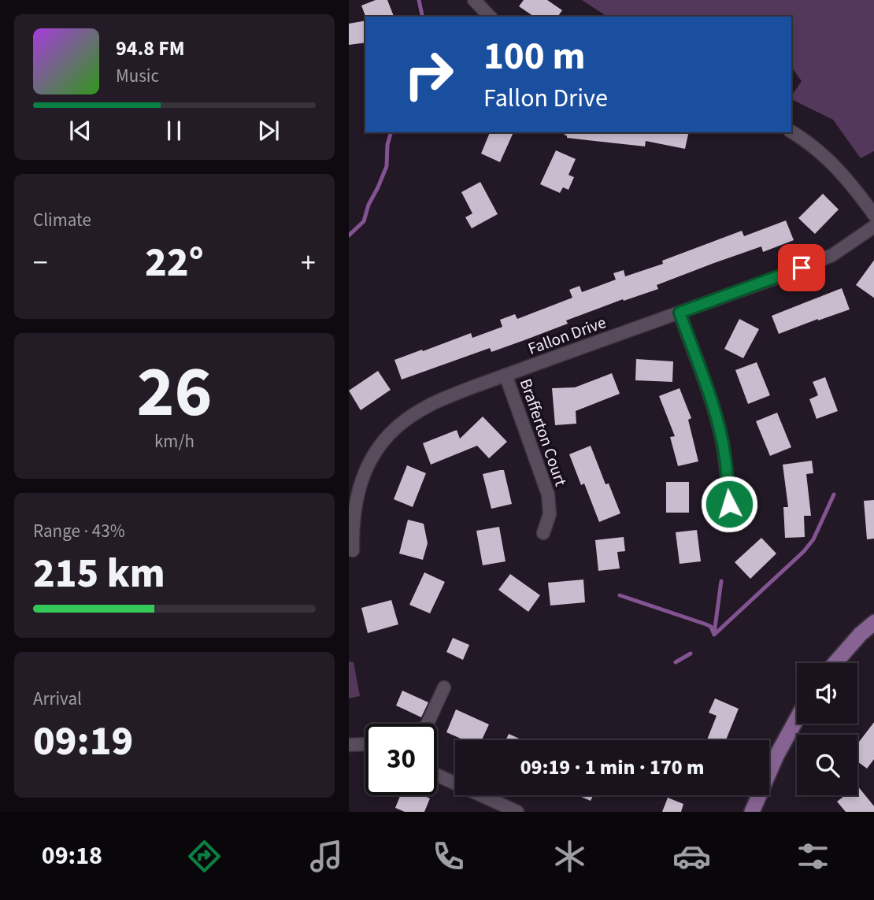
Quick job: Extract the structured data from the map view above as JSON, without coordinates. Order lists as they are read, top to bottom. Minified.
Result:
{"streets":{"street":["Fallon Drive","Brafferton Court"]},"crossings":[["Fallon Drive","Brafferton Court"]],"page":{"turn":["100 m","Fallon Drive"],"song":["94.8 FM","Music"],"tile":["Climate",["26","km/h"],["Range · 43%","215 km"],["Arrival","09:19"]],"heat":["−","22°","+"],"limit":"30","trip":"09:19 · 1 min · 170 m","tabs":"09:18"}}
